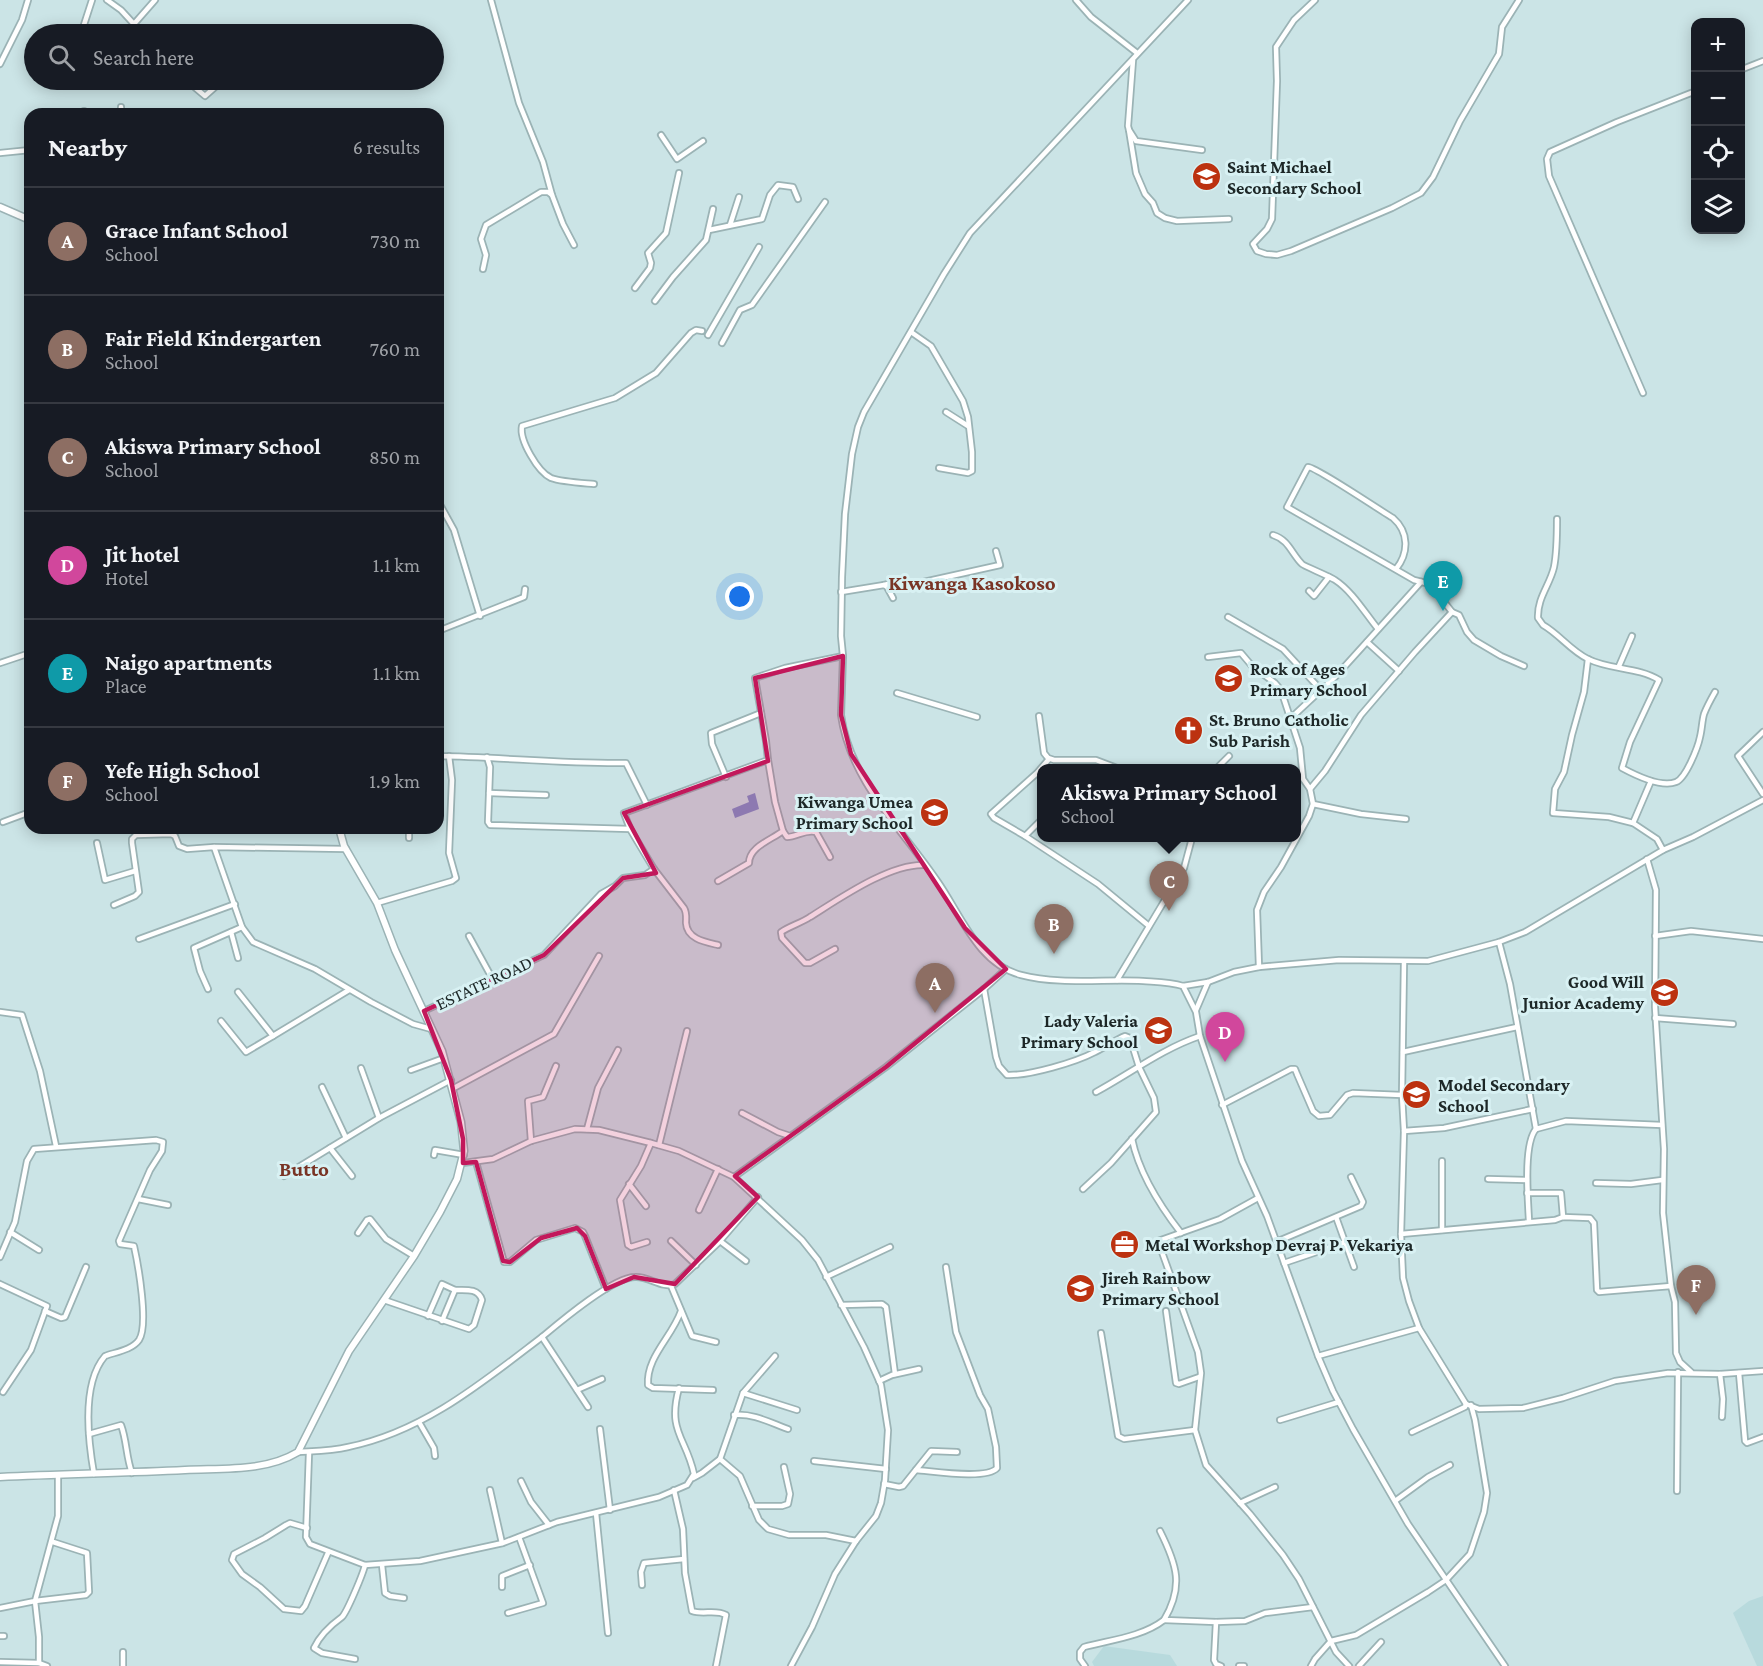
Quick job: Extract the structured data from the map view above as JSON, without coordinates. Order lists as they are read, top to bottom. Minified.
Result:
{"streets":{"street":["ESTATE ROAD"]},"districts":["Kiwanga Kasokoso","Butto"],"places":{"school or university":["Saint Michael Secondary School","Rock of Ages Primary School","Kiwanga Umea Primary School","Good Will Junior Academy","Lady Valeria Primary School","Model Secondary School","Jireh Rainbow Primary School"],"church":["St. Bruno Catholic Sub Parish"],"office":["Metal Workshop Devraj P. Vekariya"]},"page":{"map_buttons":["+","−"],"search":"Search here","heading":["Nearby","6 results"],"list":[{"mark":"A","name":"Grace Infant School","note":"School","value":"730 m"},{"mark":"B","name":"Fair Field Kindergarten","note":"School","value":"760 m"},{"mark":"C","name":"Akiswa Primary School","note":"School","value":"850 m"},{"mark":"D","name":"Jit hotel","note":"Hotel","value":"1.1 km"},{"mark":"E","name":"Naigo apartments","note":"Place","value":"1.1 km"},{"mark":"F","name":"Yefe High School","note":"School","value":"1.9 km"}],"pins":["E","C","B","A","D","F"],"popup":["Akiswa Primary School","School"]}}
